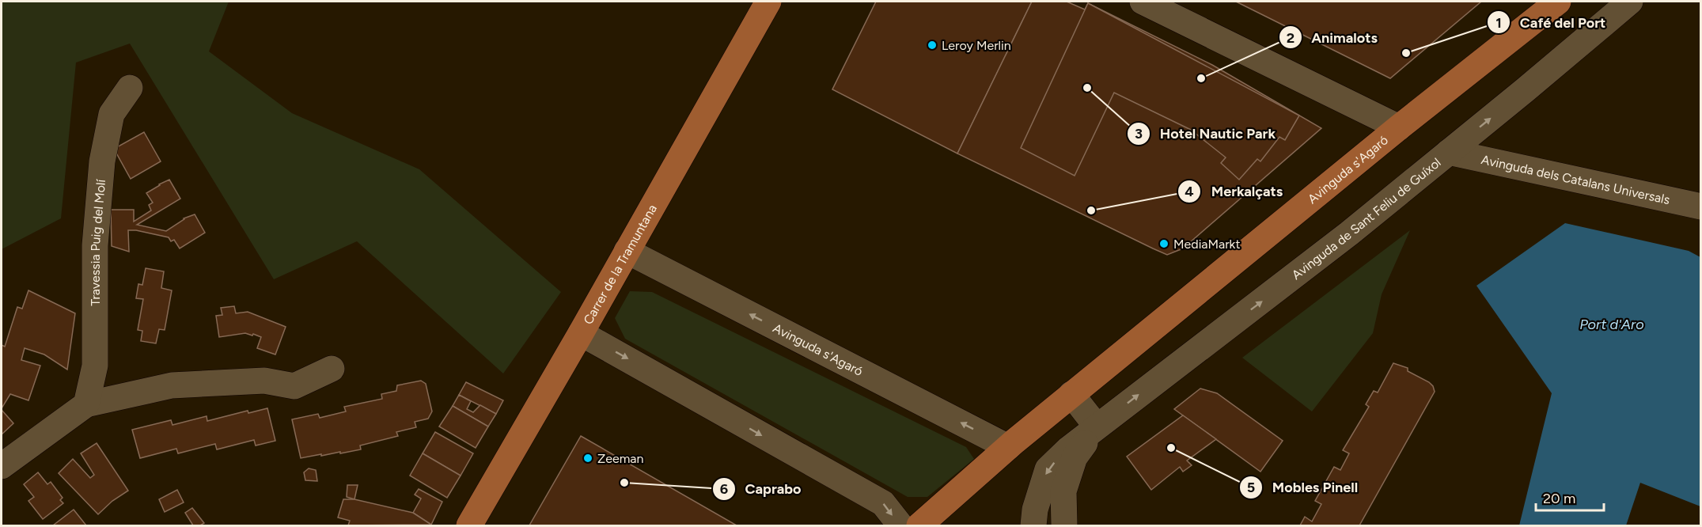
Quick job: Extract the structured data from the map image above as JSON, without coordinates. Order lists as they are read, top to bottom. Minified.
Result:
{"streets":{"main road":["Avinguda s'Agaró","Carrer de la Tramuntana"],"street":["Avinguda dels Catalans Universals","Avinguda de Sant Feliu de Guíxol","Travessia Puig del Molí"]},"crossings":[["Avinguda s'Agaró","Carrer de la Tramuntana"],["Avinguda dels Catalans Universals","Avinguda de Sant Feliu de Guíxol"]],"water":["Port d'Aro"],"places":["Leroy Merlin","Café del Port","Animalots","Hotel Nautic Park","Merkalçats","MediaMarkt","Mobles Pinell","Zeeman","Caprabo"],"scale_bar":"20 m"}
